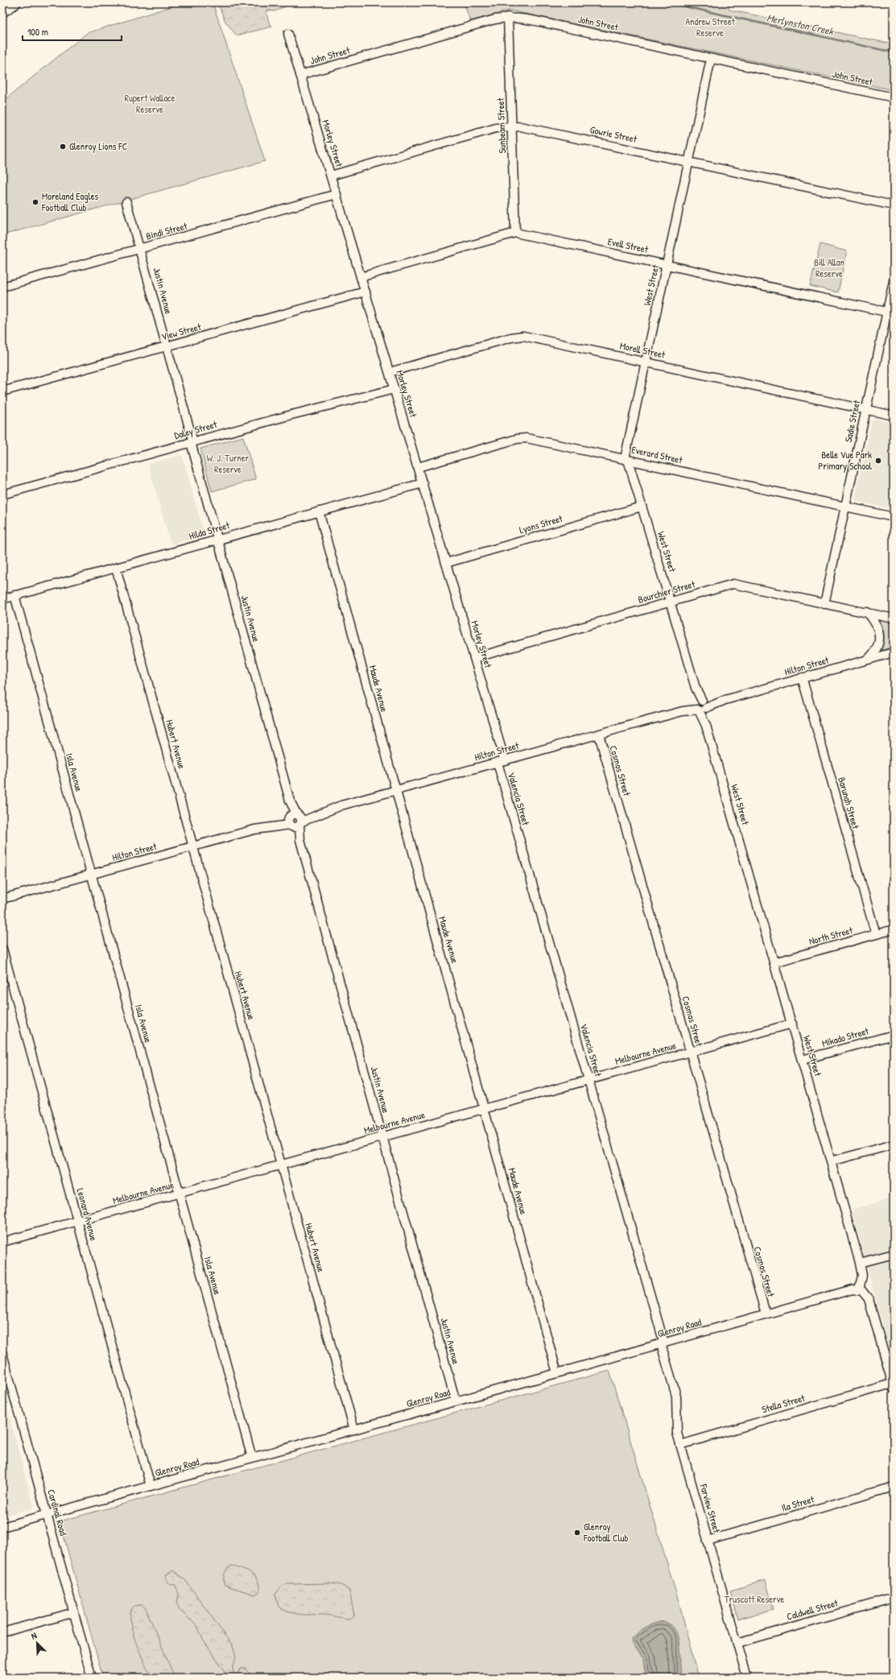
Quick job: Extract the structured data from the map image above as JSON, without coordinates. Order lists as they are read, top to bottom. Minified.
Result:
{"streets":{"street":["John Street","Sunbeam Street","Gowrie Street","Morley Street","Bindi Street","Evell Street","West Street","Justin Avenue","View Street","Morell Street","Sadie Street","Daley Street","Everard Street","Lyons Street","Hilda Street","Bourchier Street","Hilton Street","Maude Avenue","Hubert Avenue","Cosmos Street","Isla Avenue","Valencia Street","Barunah Street","North Street","Mikado Street","Melbourne Avenue","Leonard Avenue","Glenroy Road","Stella Street","Ila Street","Farview Street","Cardinal Road","Caldwell Street"]},"crossings":[["John Street","Sunbeam Street"],["John Street","Morley Street"],["John Street","West Street"],["Sunbeam Street","Gowrie Street"],["Sunbeam Street","Evell Street"],["Gowrie Street","Morley Street"],["Gowrie Street","West Street"],["Morley Street","Bindi Street"],["Morley Street","Evell Street"],["Morley Street","View Street"],["Morley Street","Morell Street"],["Morley Street","Daley Street"],["Morley Street","Everard Street"],["Morley Street","Lyons Street"],["Morley Street","Hilda Street"],["Morley Street","Bourchier Street"],["Morley Street","Hilton Street"],["Morley Street","Valencia Street"],["Bindi Street","Justin Avenue"],["Evell Street","West Street"],["Evell Street","Sadie Street"],["West Street","Morell Street"],["West Street","Everard Street"],["West Street","Lyons Street"],["West Street","Bourchier Street"],["West Street","Hilton Street"],["West Street","North Street"],["West Street","Mikado Street"],["West Street","Melbourne Avenue"],["West Street","Glenroy Road"],["Justin Avenue","View Street"],["Justin Avenue","Daley Street"],["Justin Avenue","Hilda Street"],["Justin Avenue","Hilton Street"],["Justin Avenue","Melbourne Avenue"],["Justin Avenue","Glenroy Road"],["Morell Street","Sadie Street"],["Sadie Street","Everard Street"],["Sadie Street","Bourchier Street"],["Hilda Street","Maude Avenue"],["Hilda Street","Hubert Avenue"],["Hilda Street","Isla Avenue"],["Hilton Street","Maude Avenue"],["Hilton Street","Hubert Avenue"],["Hilton Street","Cosmos Street"],["Hilton Street","Isla Avenue"],["Hilton Street","Valencia Street"],["Hilton Street","Barunah Street"],["Maude Avenue","Melbourne Avenue"],["Maude Avenue","Glenroy Road"],["Hubert Avenue","Melbourne Avenue"],["Hubert Avenue","Glenroy Road"],["Cosmos Street","Melbourne Avenue"],["Cosmos Street","Glenroy Road"],["Isla Avenue","Melbourne Avenue"],["Isla Avenue","Glenroy Road"],["Valencia Street","Melbourne Avenue"],["Valencia Street","Glenroy Road"],["Valencia Street","Farview Street"],["Barunah Street","North Street"],["Melbourne Avenue","Leonard Avenue"],["Leonard Avenue","Glenroy Road"],["Glenroy Road","Farview Street"],["Glenroy Road","Cardinal Road"],["Stella Street","Farview Street"],["Ila Street","Farview Street"],["Farview Street","Caldwell Street"]],"water":["Merlynston Creek"],"parks":["Andrew Street Reserve","Rupert Wallace Reserve","Bill Allan Reserve","W. J. Turner Reserve","Truscott Reserve"],"places":["Glenroy Lions FC","Moreland Eagles Football Club","Belle Vue Park Primary School","Glenroy Football Club"],"scale_bar":"100 m","north":"top left"}
